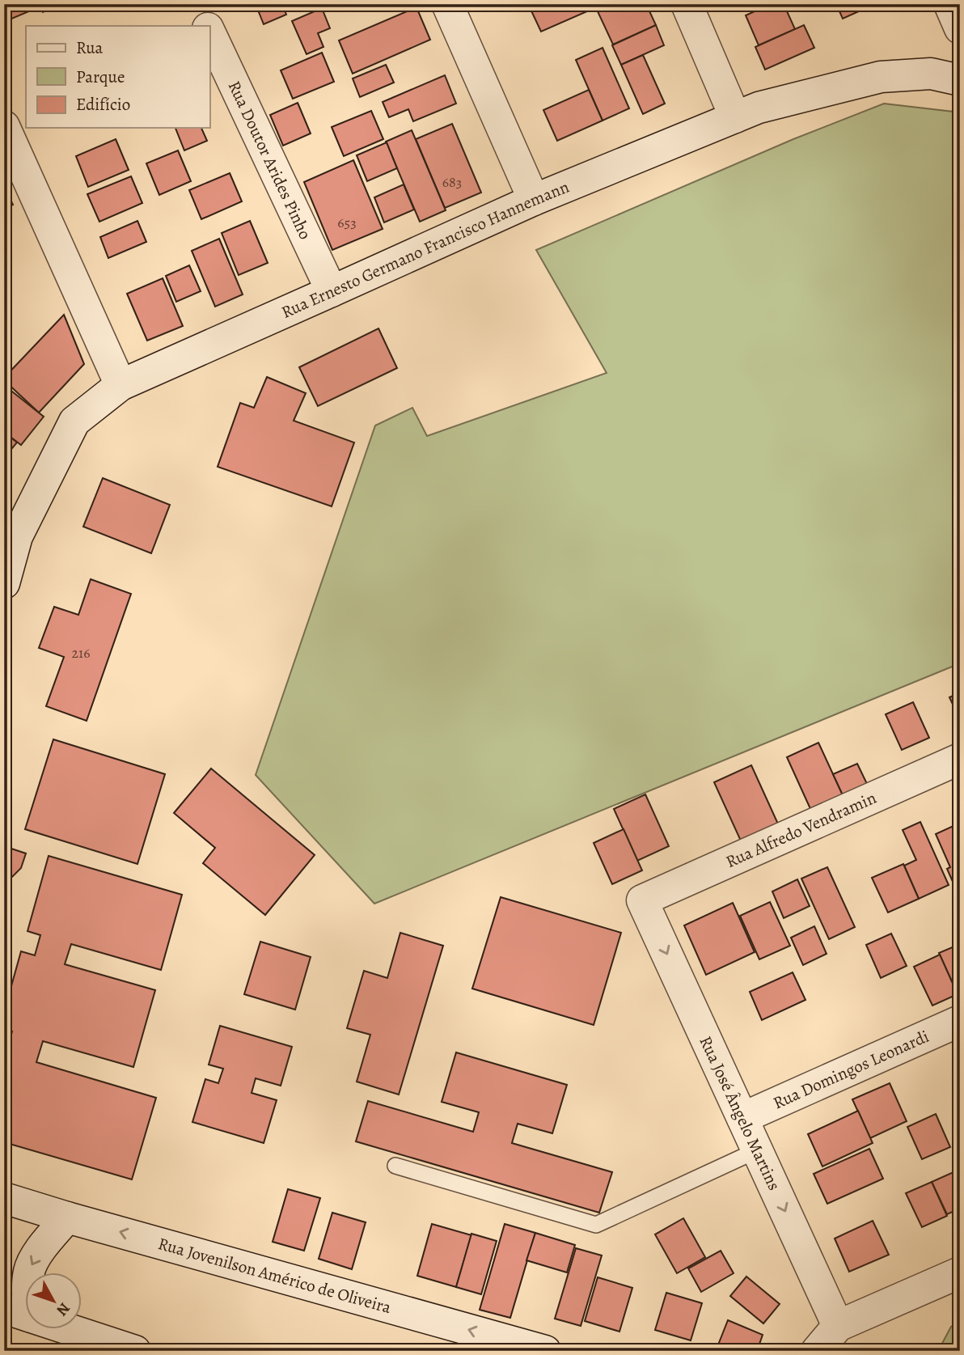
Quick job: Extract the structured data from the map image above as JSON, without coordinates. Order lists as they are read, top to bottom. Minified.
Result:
{"streets":{"street":["Rua Doutor Arides Pinho","Rua Ernesto Germano Francisco Hannemann","Rua Alfredo Vendramin","Rua Domingos Leonardi","Rua José Ângelo Martins","Rua Jovenilson Américo de Oliveira"]},"crossings":[["Rua Doutor Arides Pinho","Rua Ernesto Germano Francisco Hannemann"],["Rua Alfredo Vendramin","Rua José Ângelo Martins"],["Rua Domingos Leonardi","Rua José Ângelo Martins"]],"one_way":["Rua José Ângelo Martins","Rua Jovenilson Américo de Oliveira"],"house_numbers":["683","653","216"],"legend":["Rua","Parque","Edifício"],"north":"bottom right"}
